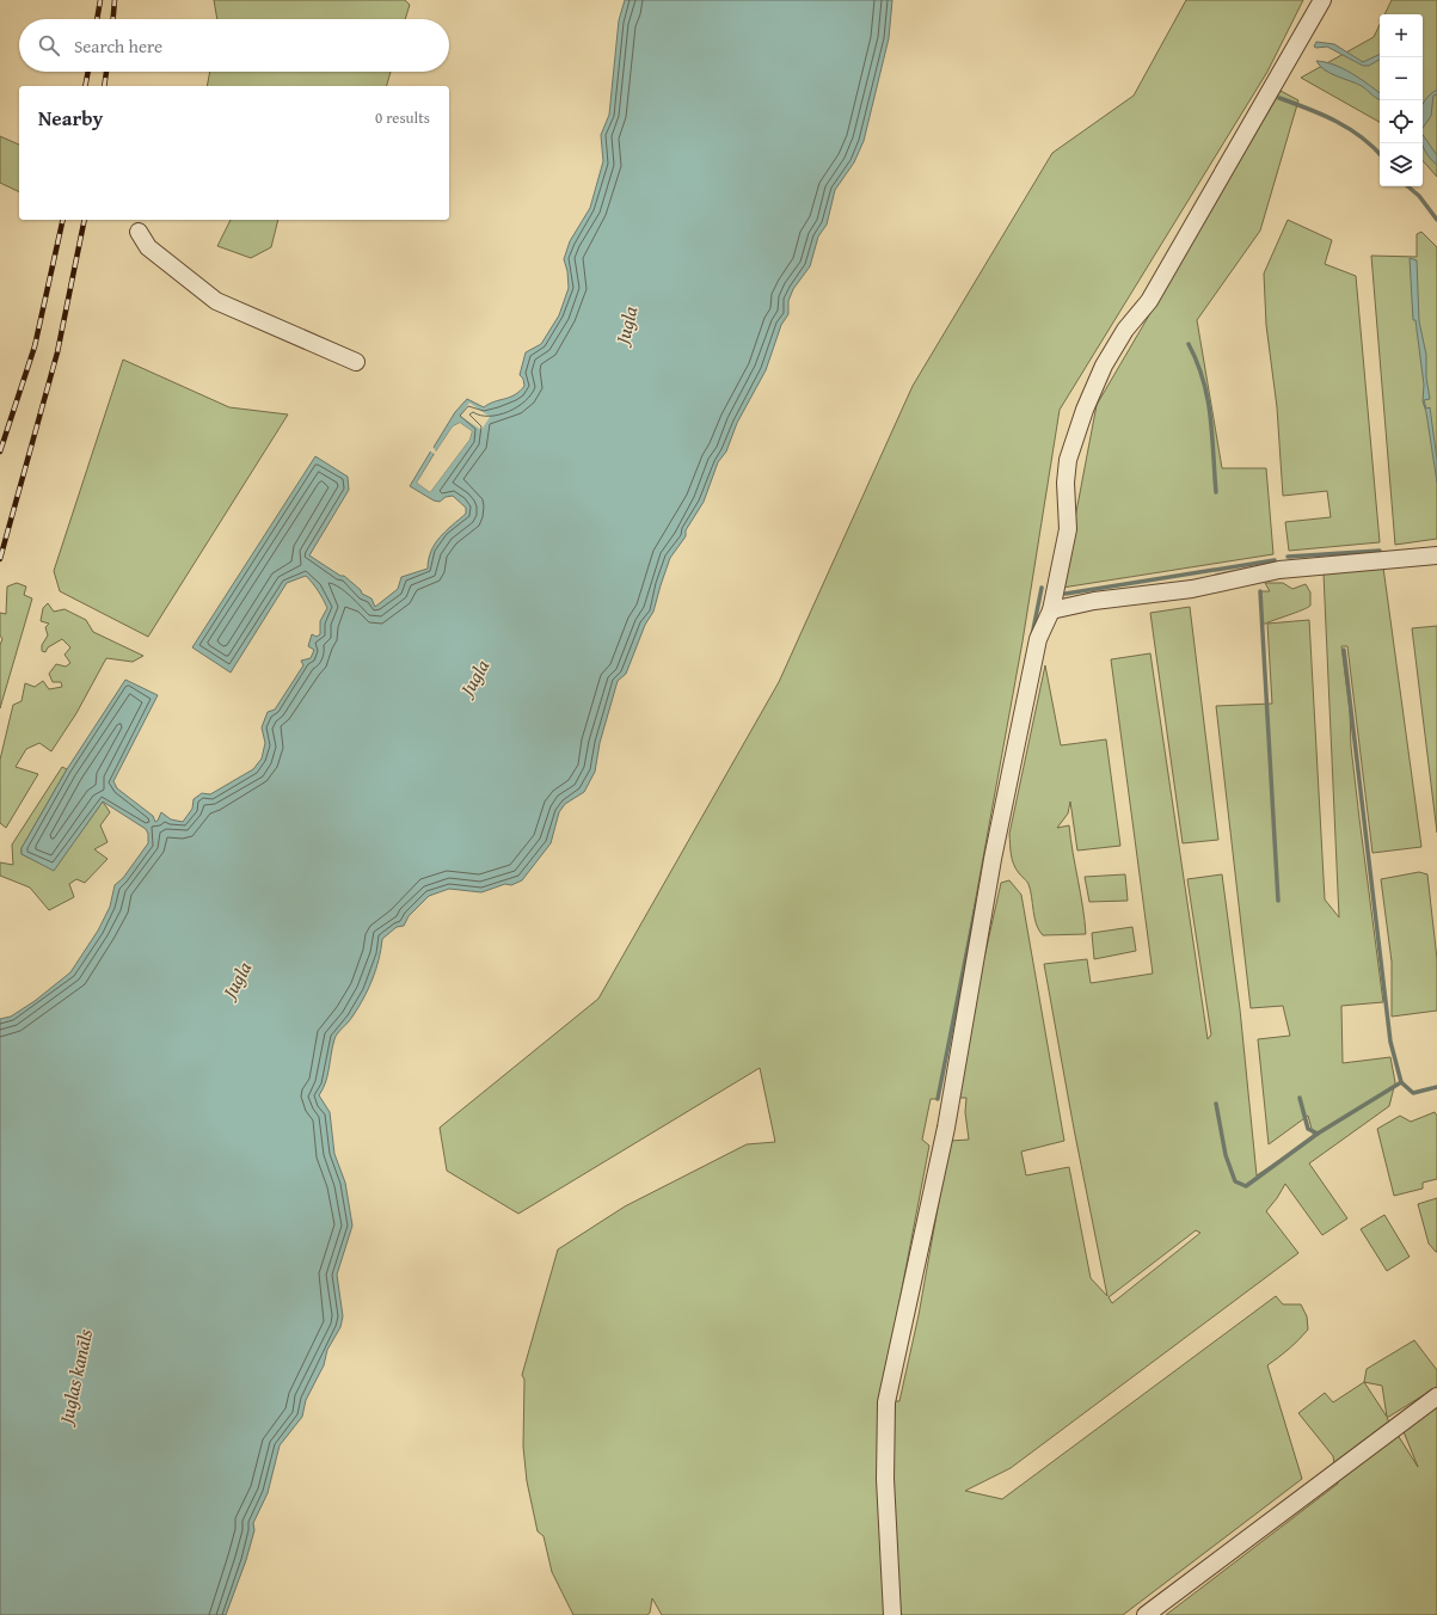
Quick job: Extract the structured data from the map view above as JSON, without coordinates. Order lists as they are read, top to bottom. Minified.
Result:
{"water":["Jugla","Juglas kanāls"],"page":{"map_buttons":["+","−"],"search":"Search here","heading":["Nearby","0 results"]}}
